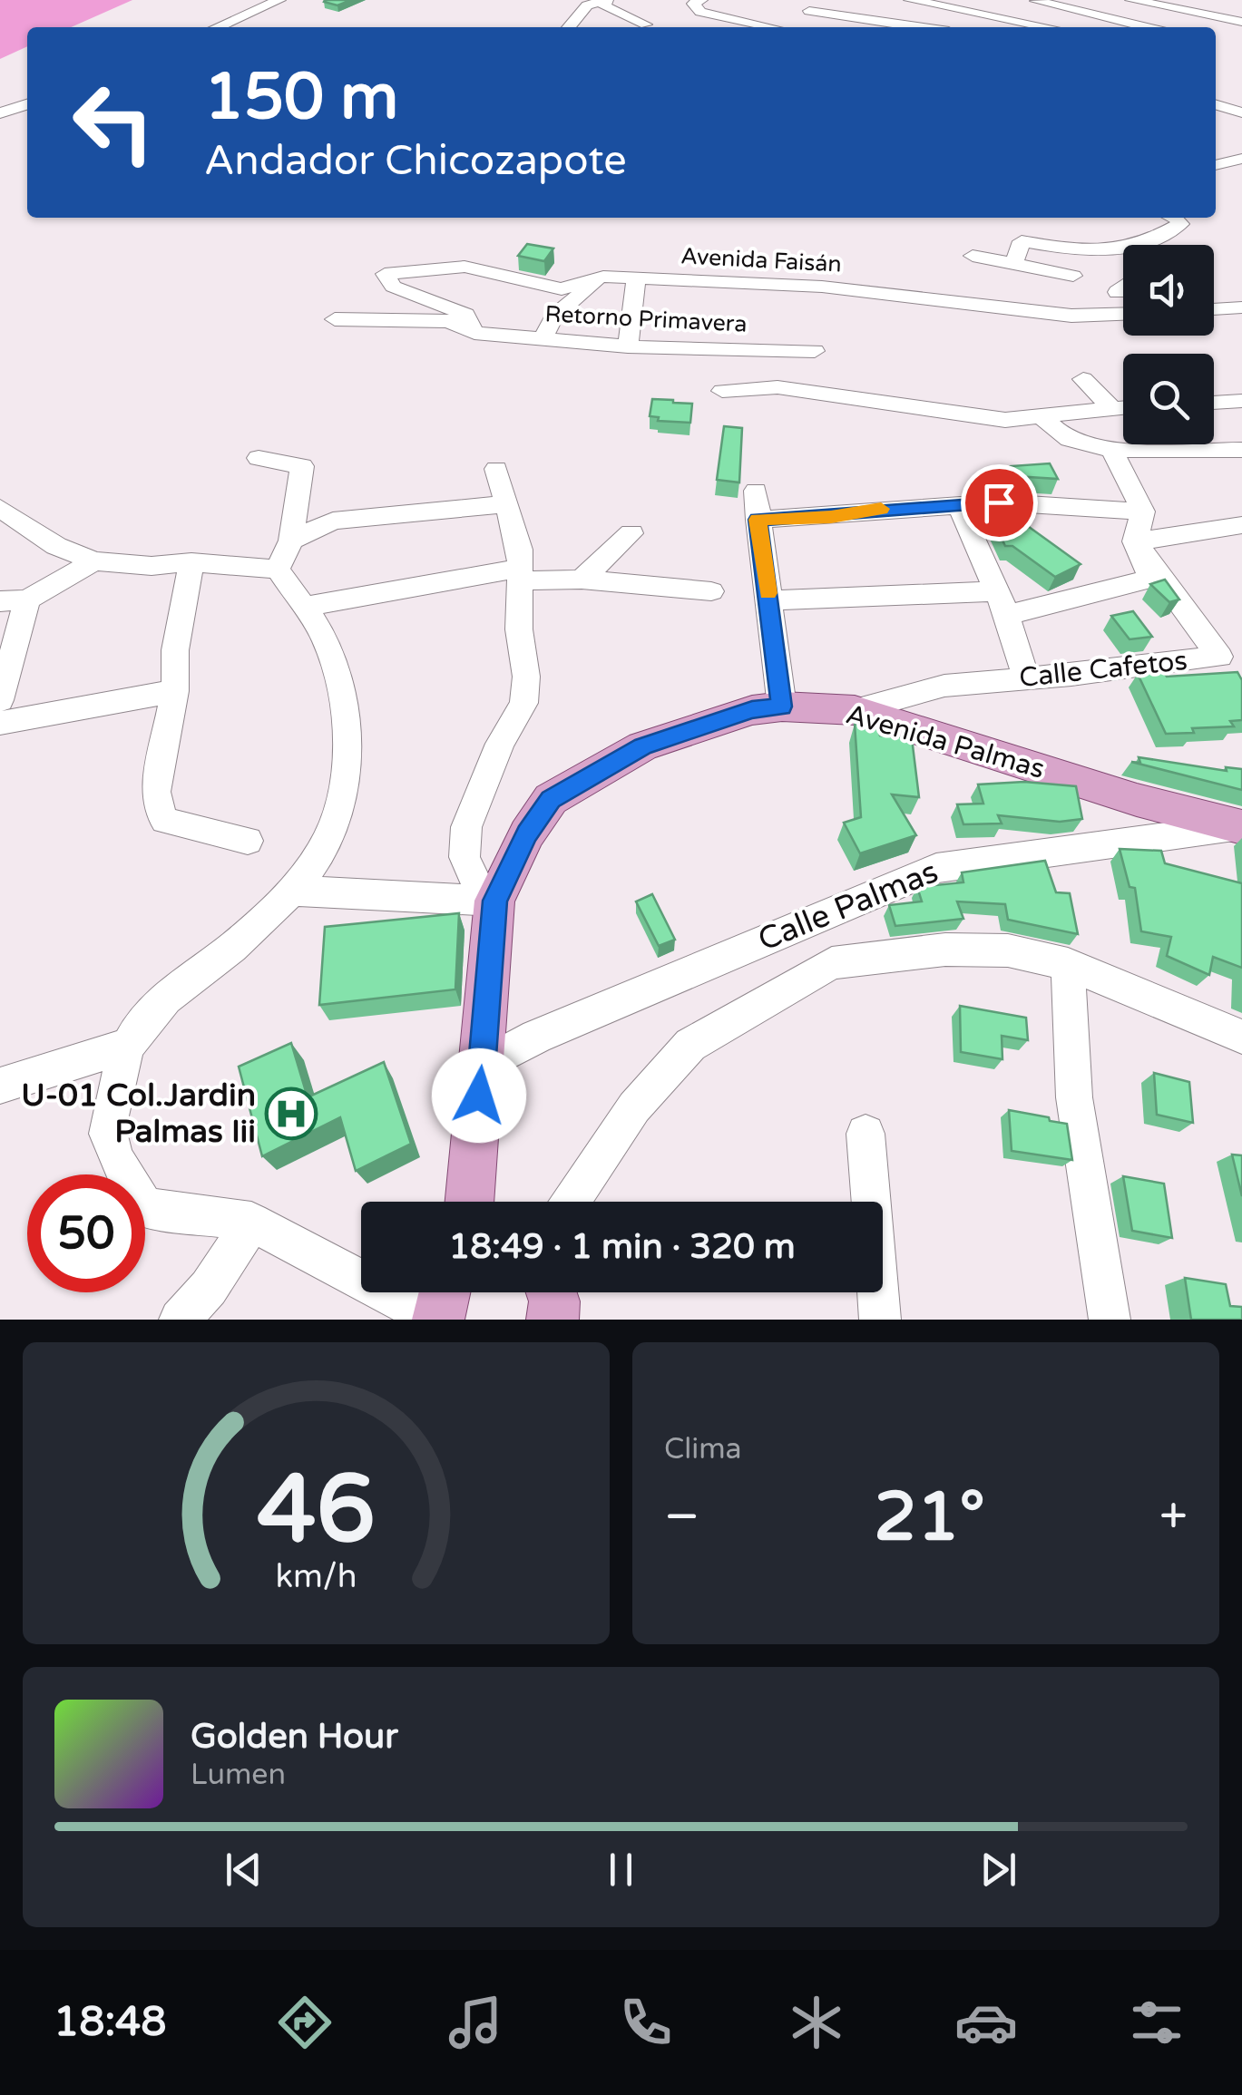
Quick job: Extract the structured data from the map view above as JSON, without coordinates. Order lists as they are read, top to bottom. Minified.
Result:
{"streets":{"main road":["Avenida Palmas"],"street":["Avenida Faisán","Retorno Primavera","Calle Cafetos","Calle Palmas"]},"crossings":[["Avenida Faisán","Retorno Primavera"],["Calle Cafetos","Avenida Palmas"],["Avenida Palmas","Calle Palmas"]],"places":{"hospital":["U-01 Col.Jardin Palmas Iii"]},"page":{"turn":["150 m","Andador Chicozapote"],"limit":"50","trip":"18:49 · 1 min · 320 m","tile":"Clima","heat":["−","21°","+"],"song":["Golden Hour","Lumen"],"tabs":"18:48","gauge":["46","km/h"]}}
